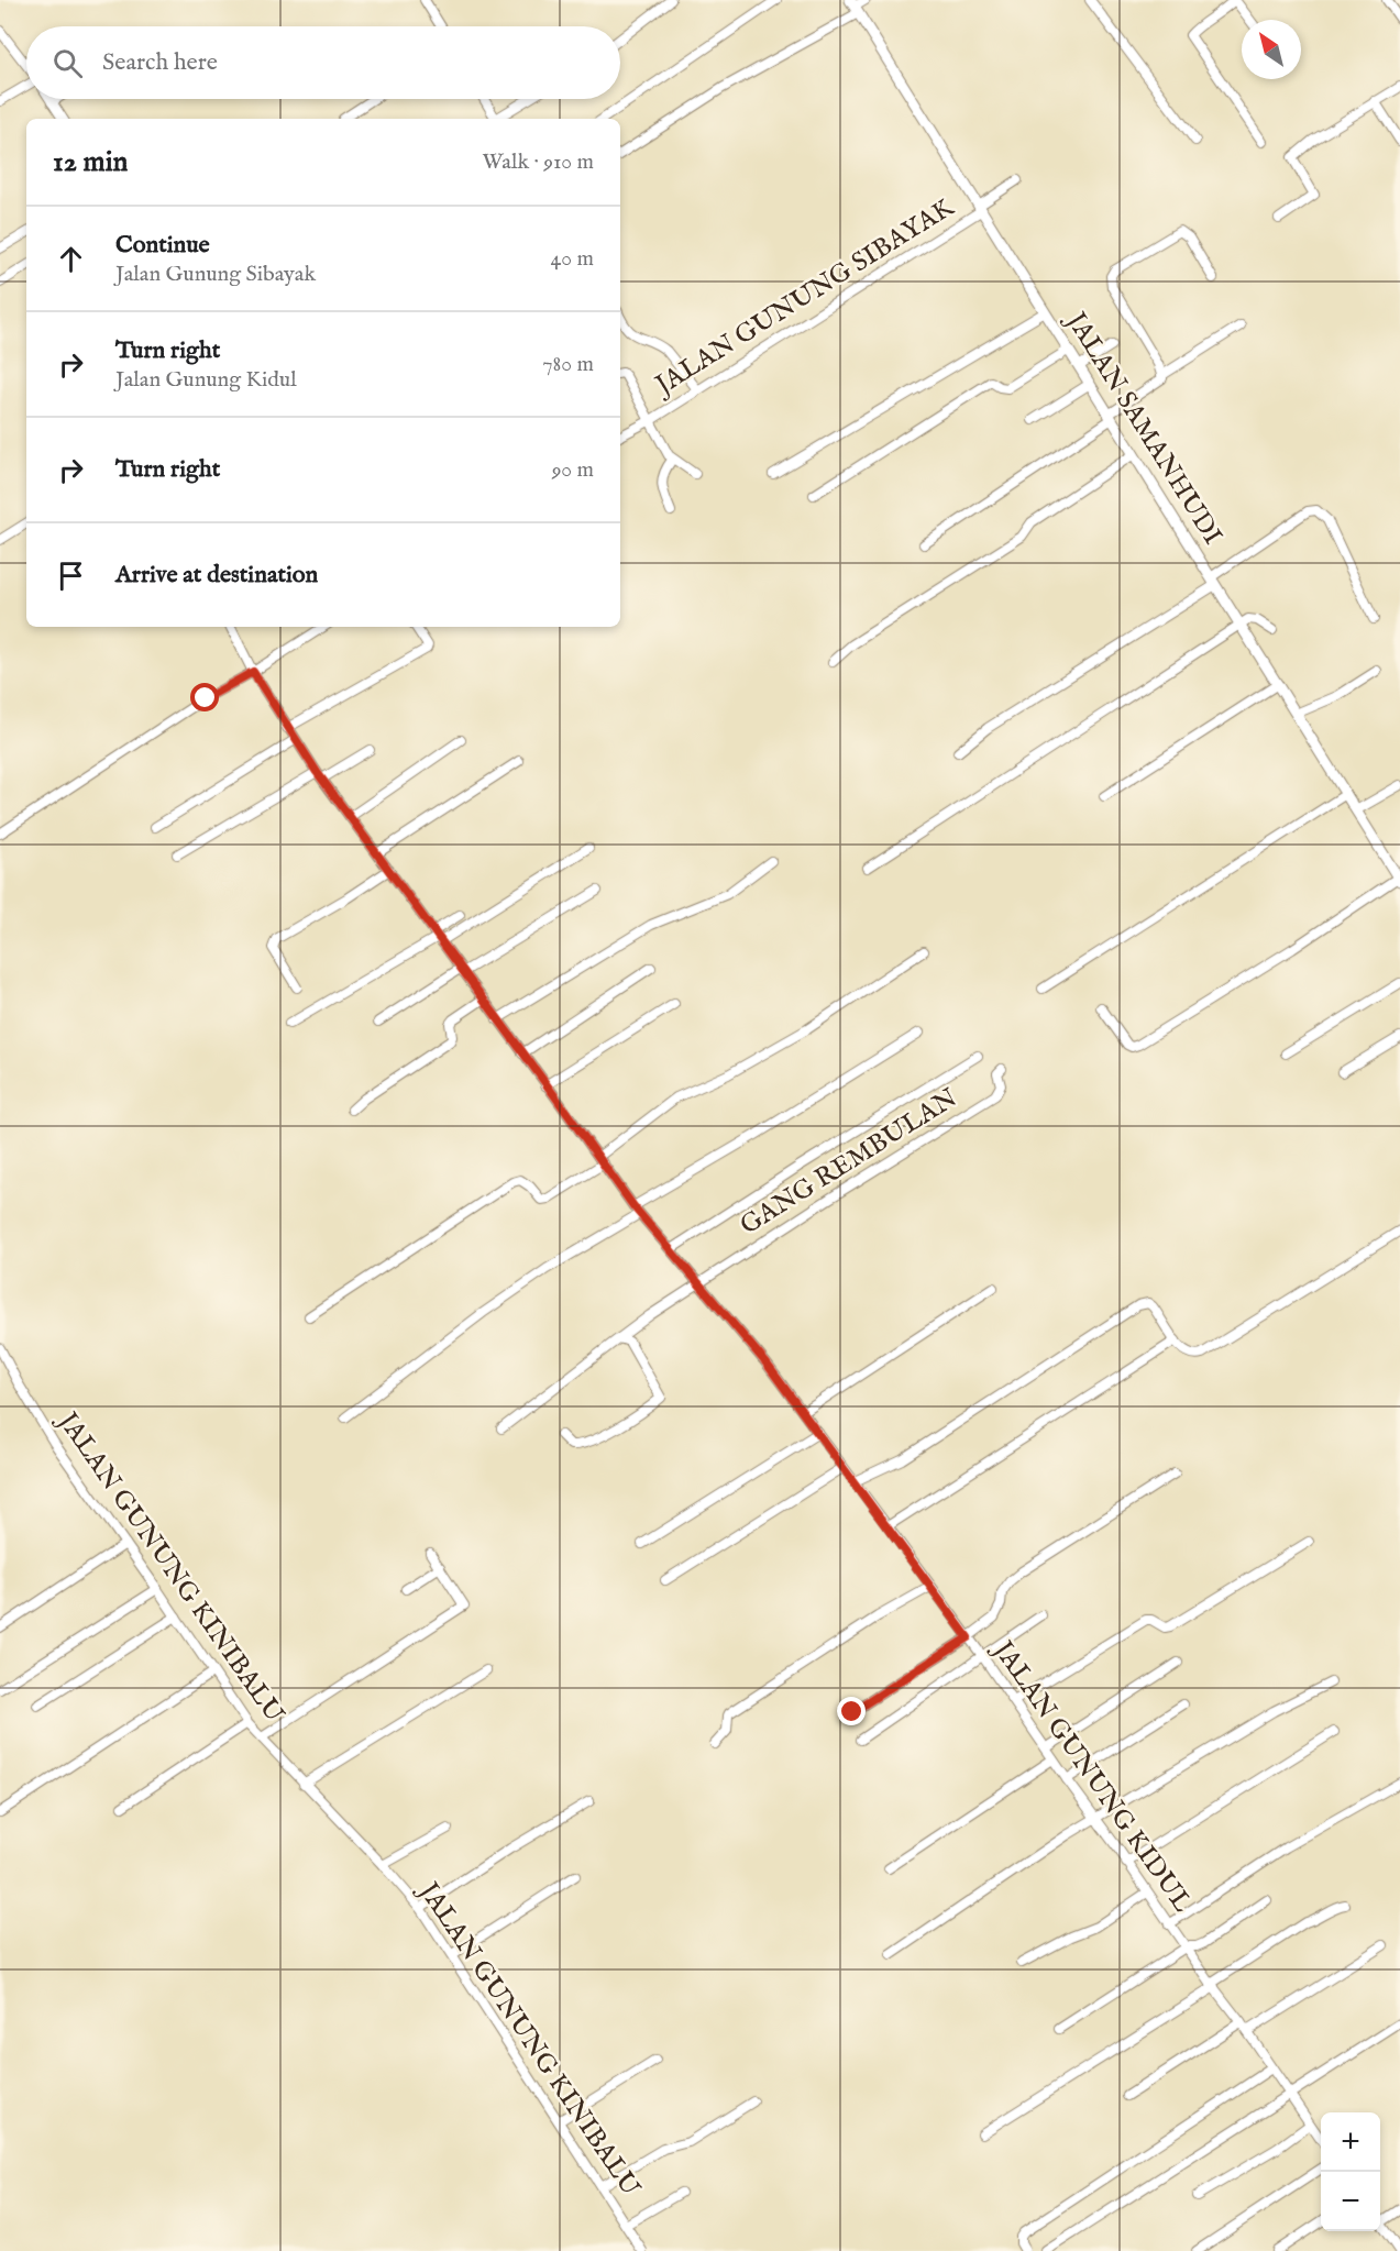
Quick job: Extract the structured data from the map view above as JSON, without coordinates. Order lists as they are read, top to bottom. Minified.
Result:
{"streets":{"street":["JALAN GUNUNG SIBAYAK","JALAN SAMANHUDI","GANG REMBULAN","JALAN GUNUNG KINIBALU","JALAN GUNUNG KIDUL"]},"crossings":[["JALAN GUNUNG SIBAYAK","JALAN SAMANHUDI"],["GANG REMBULAN","JALAN GUNUNG KIDUL"]],"north":"top left","page":{"search":"Search here","heading":["12 min","Walk · 910 m"],"list":[["Continue","Jalan Gunung Sibayak","40 m"],["Turn right","Jalan Gunung Kidul","780 m"],["Turn right","90 m"],"Arrive at destination"],"map_buttons":["+","−"]}}
